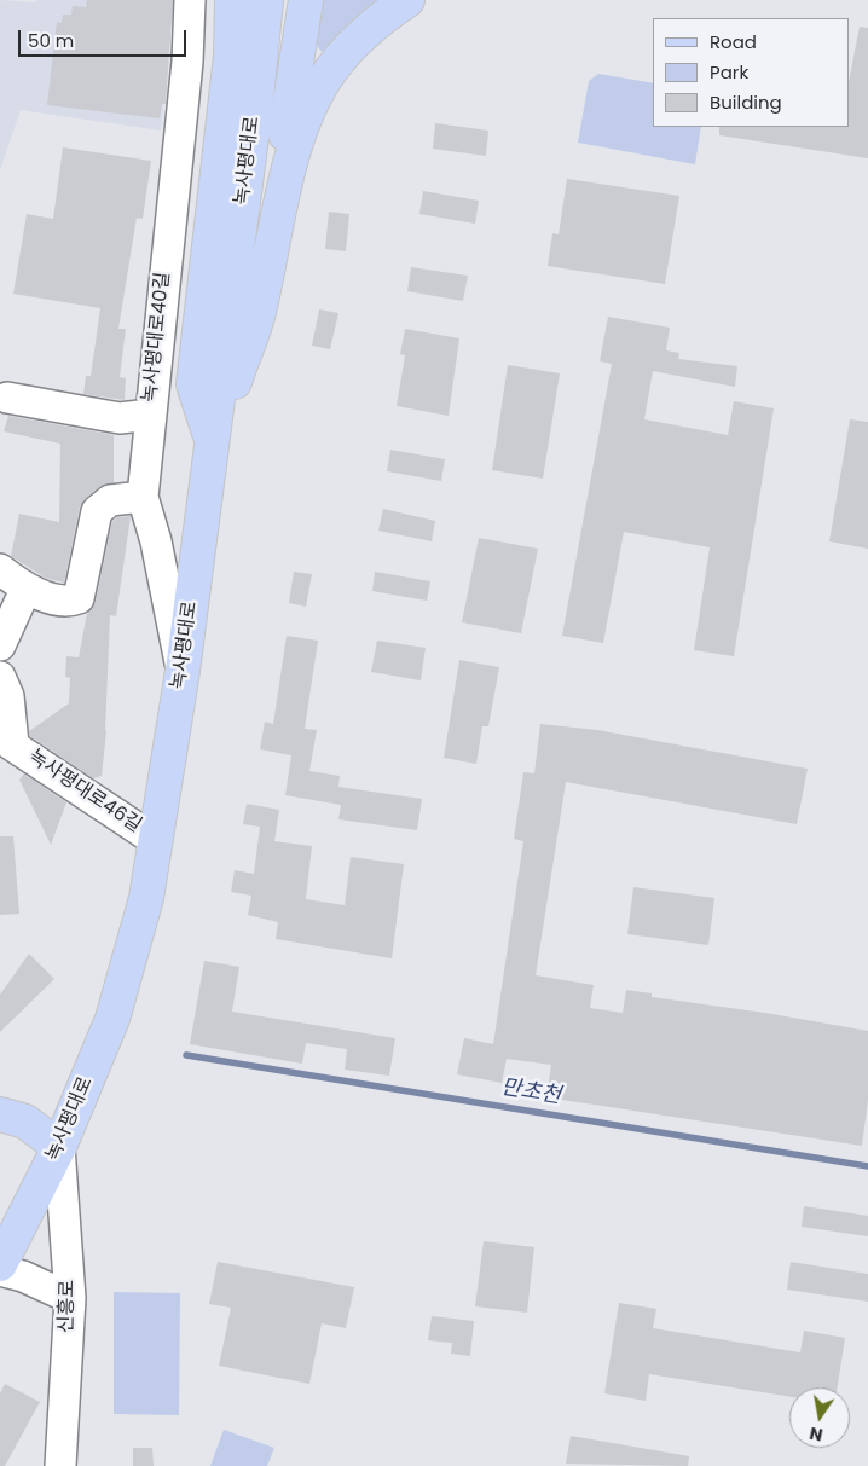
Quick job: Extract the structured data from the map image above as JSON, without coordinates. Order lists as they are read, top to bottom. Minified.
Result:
{"streets":{"main road":["녹사평대로"],"street":["녹사평대로40길","녹사평대로46길","신흥로"]},"crossings":[["녹사평대로","녹사평대로40길"],["녹사평대로","녹사평대로46길"],["녹사평대로","신흥로"]],"water":["만초천"],"legend":["Road","Park","Building"],"scale_bar":"50 m","north":"bottom"}
